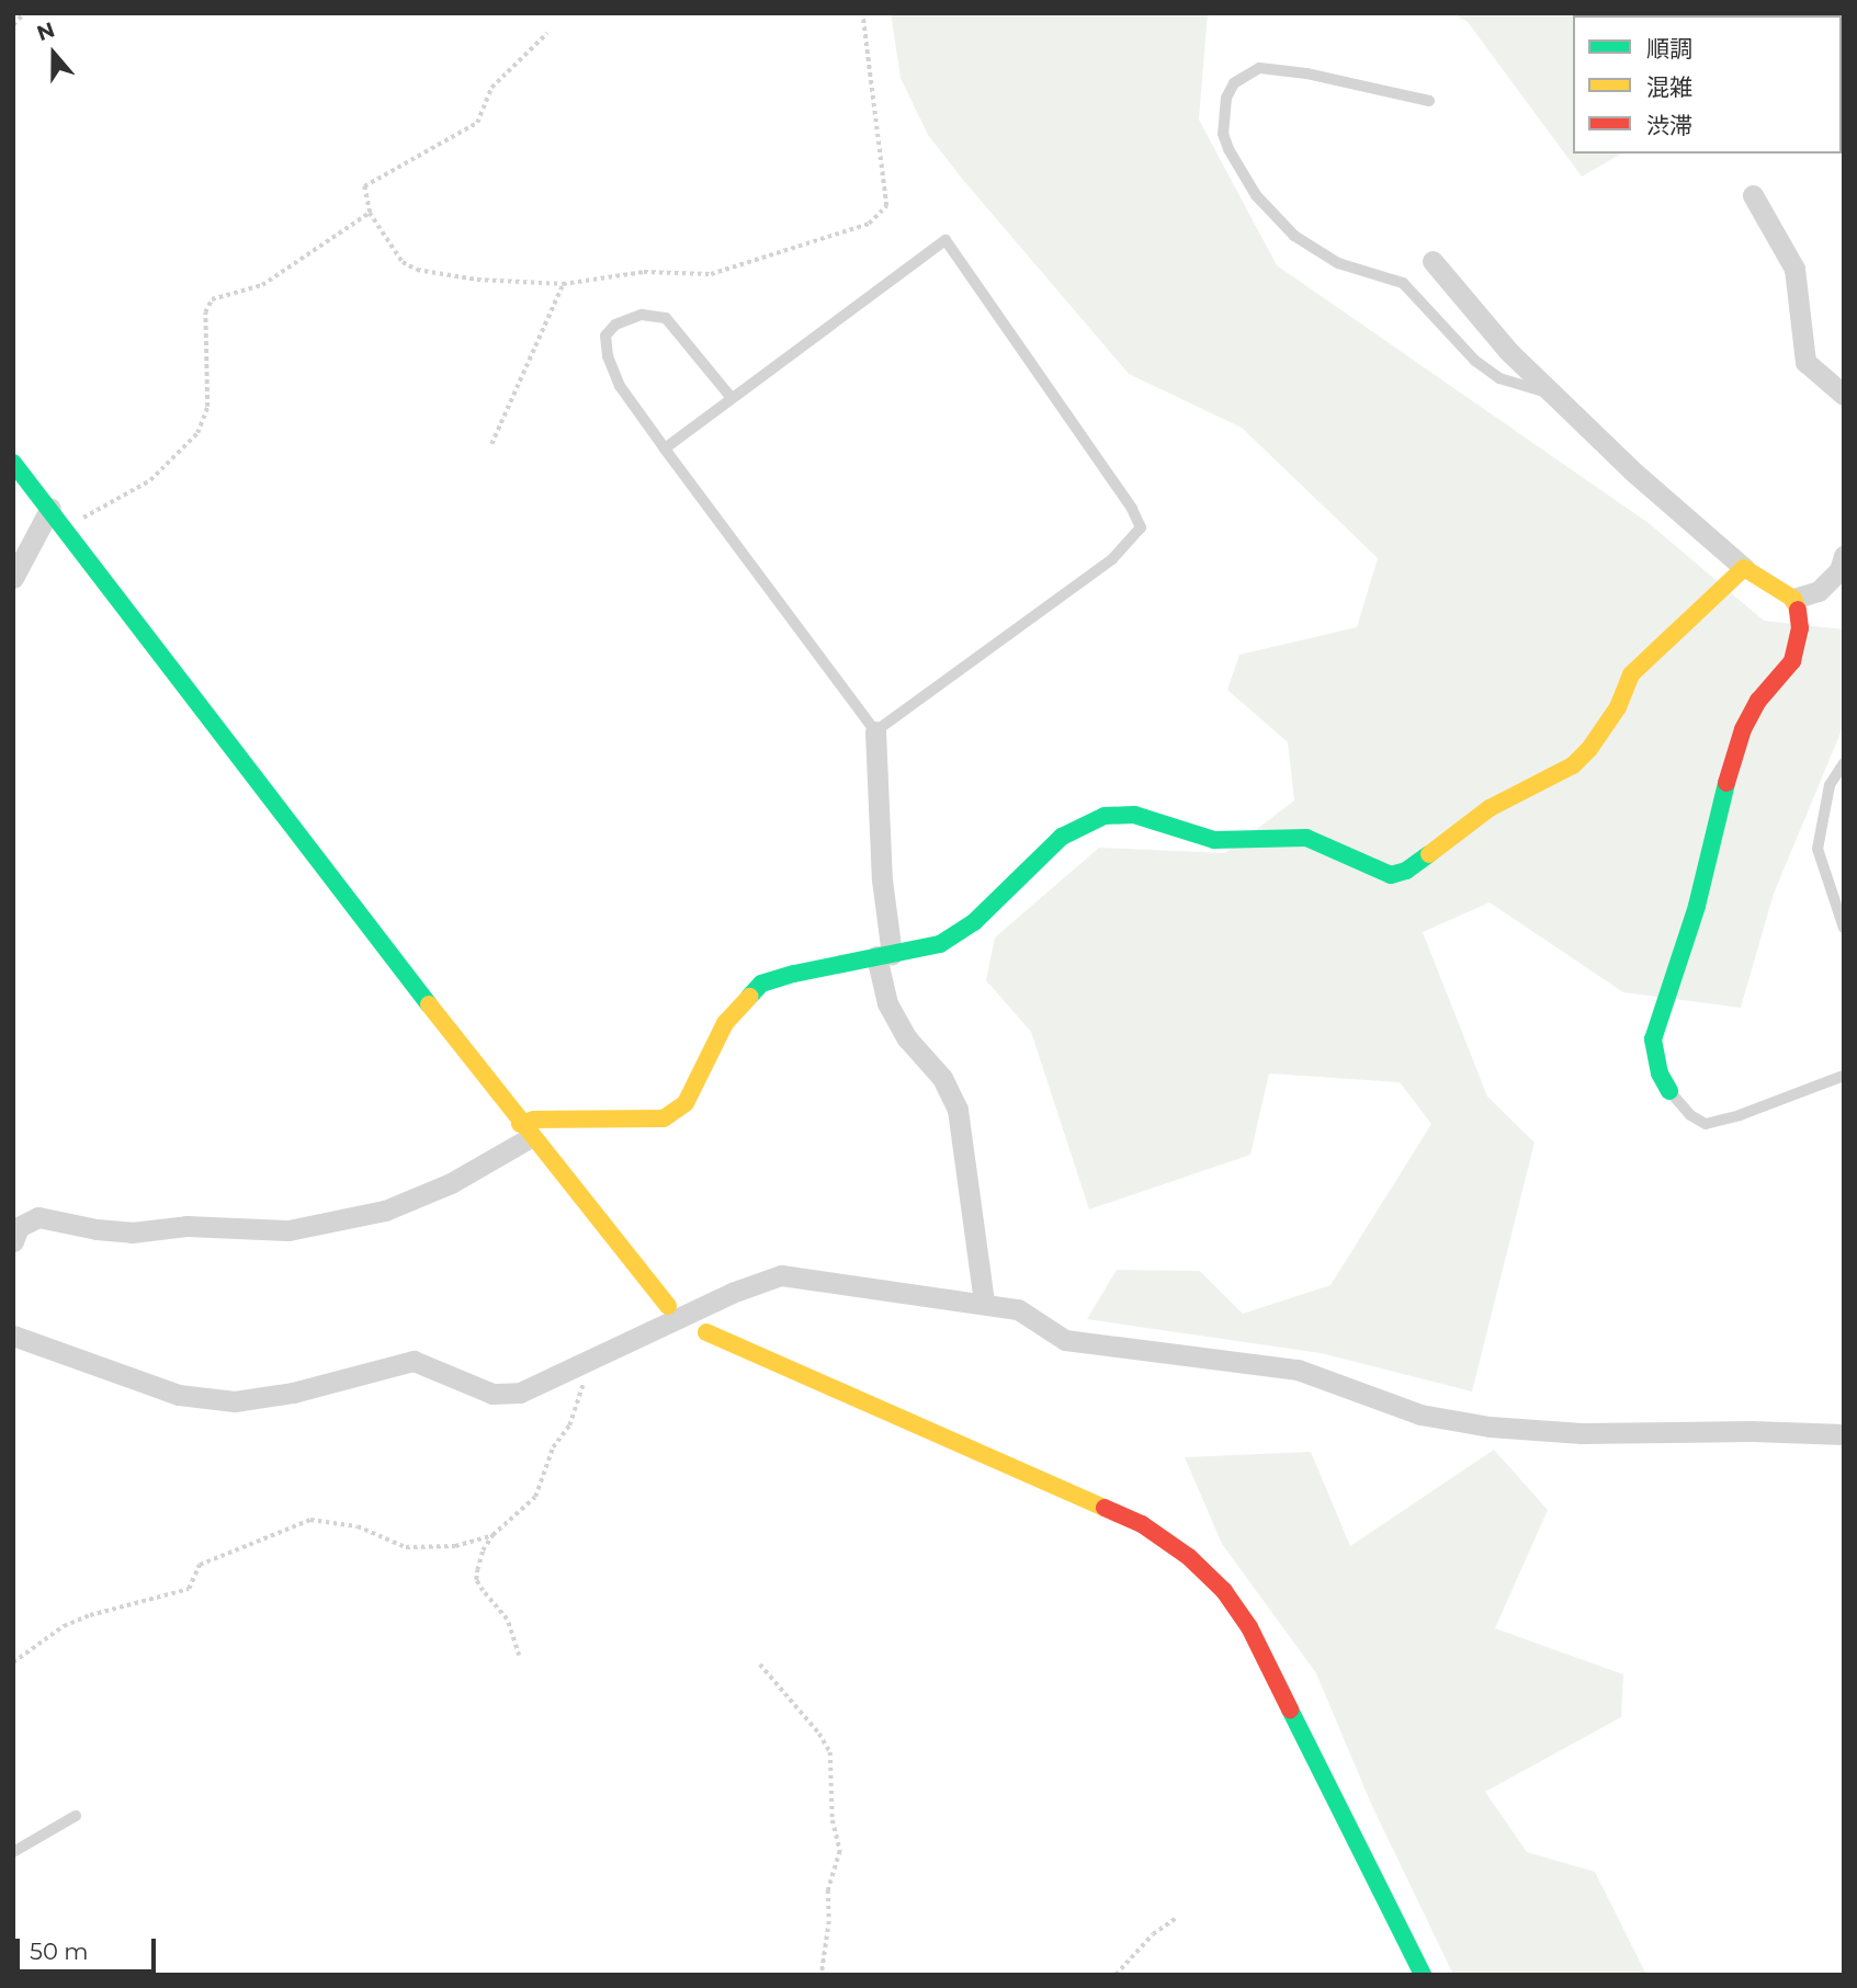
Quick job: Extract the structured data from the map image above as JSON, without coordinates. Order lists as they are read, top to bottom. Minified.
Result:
{"legend":["順調","混雑","渋滞"],"scale_bar":"50 m","north":"top"}
